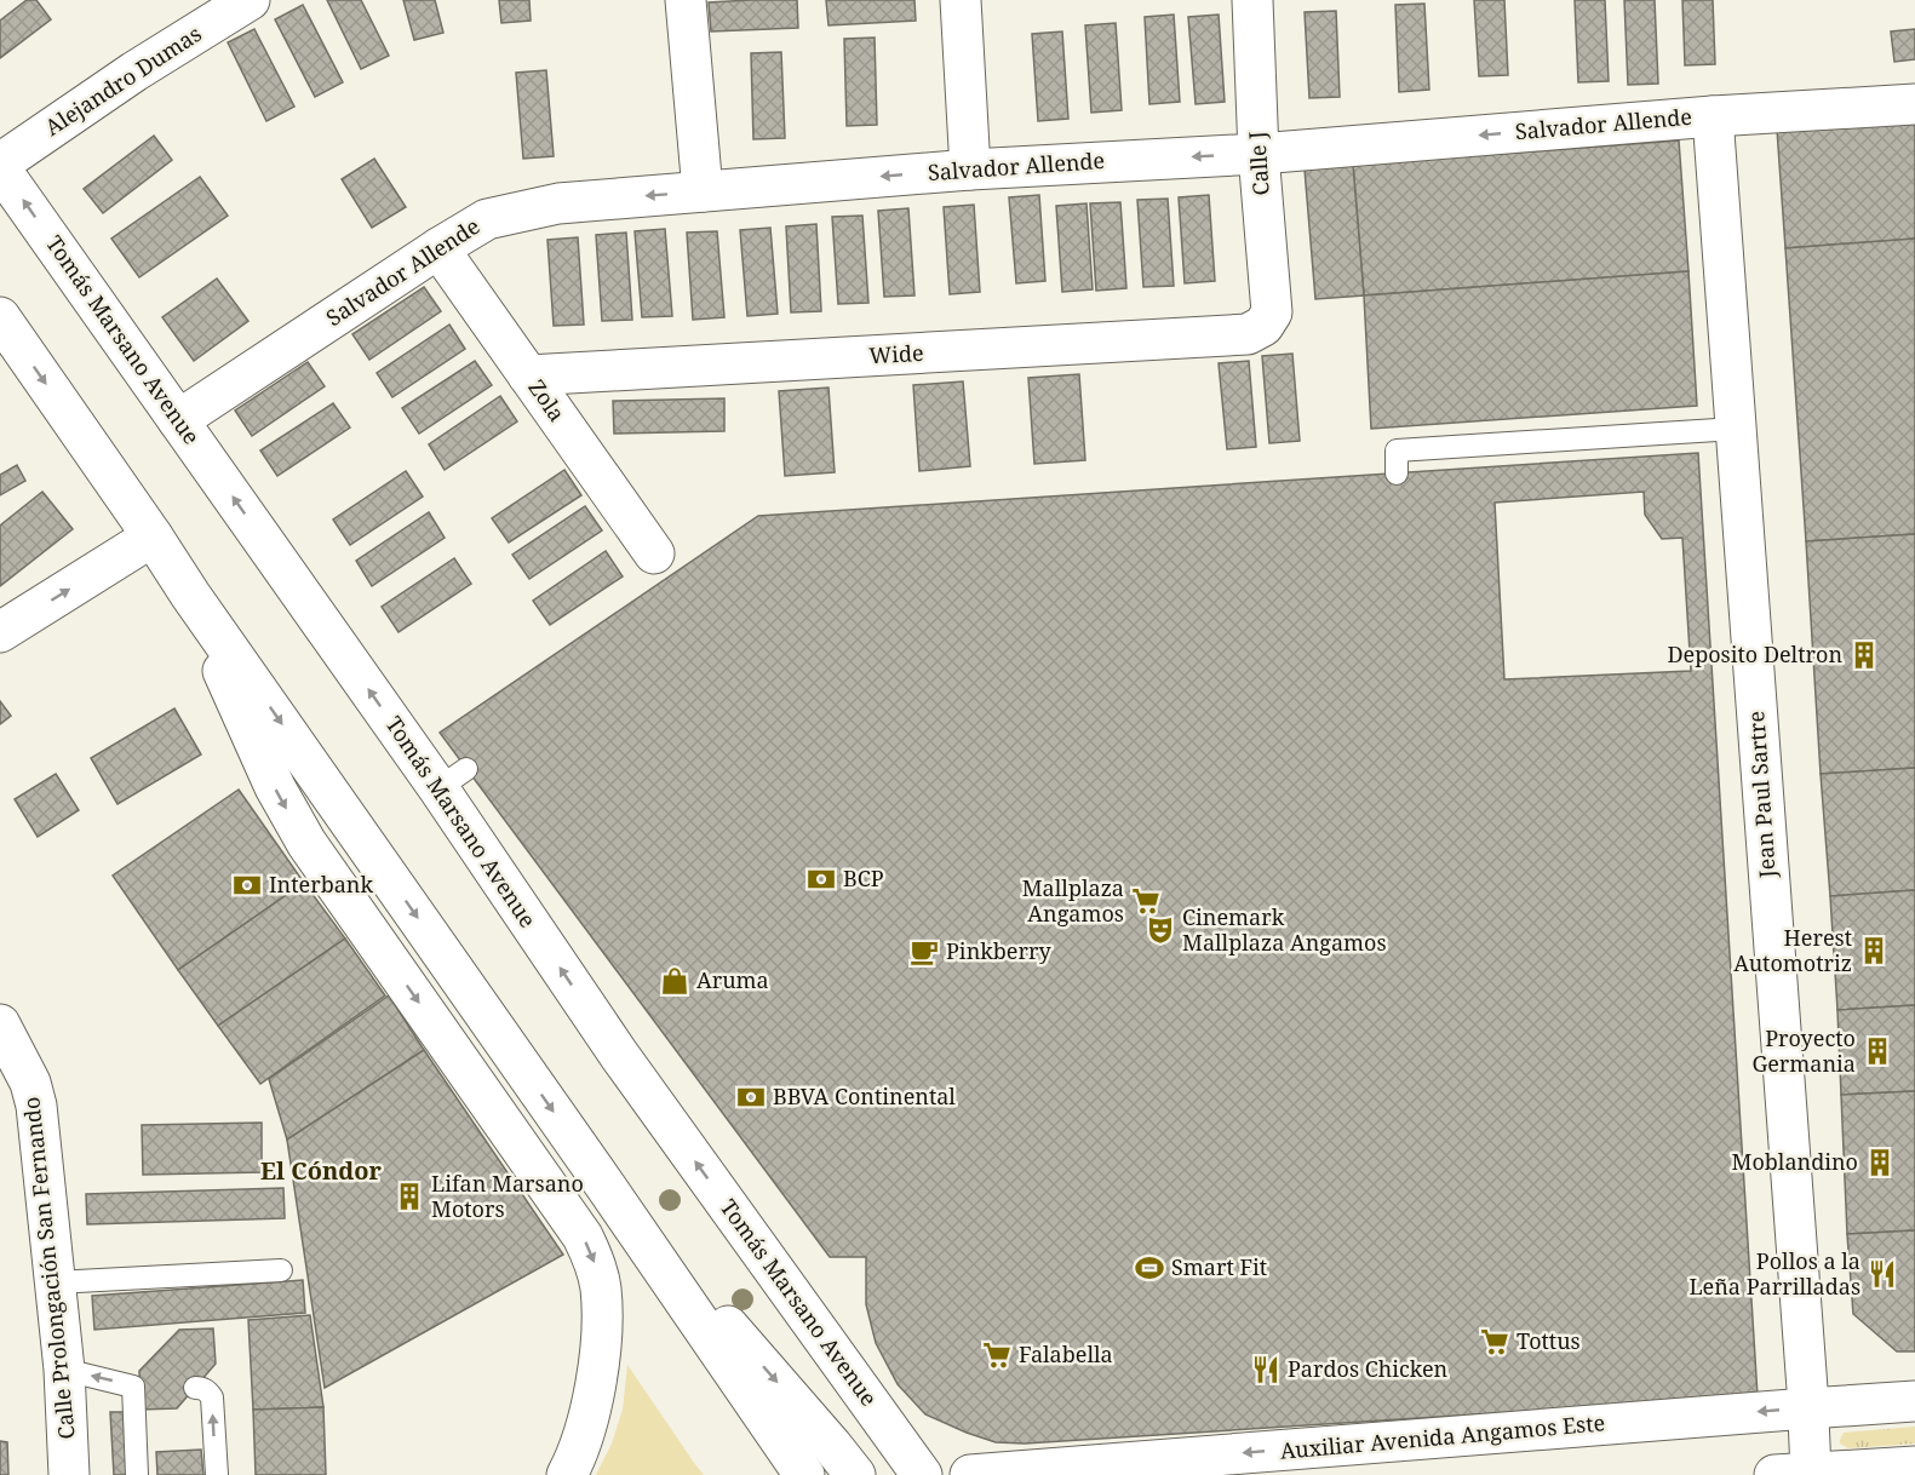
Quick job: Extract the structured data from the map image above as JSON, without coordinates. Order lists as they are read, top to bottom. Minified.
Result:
{"streets":{"street":["Alejandro Dumas","Salvador Allende","Calle J","Tomás Marsano Avenue","Wide","Zola","Jean Paul Sartre","Calle Prolongación San Fernando","Auxiliar Avenida Angamos Este"]},"crossings":[["Alejandro Dumas","Tomás Marsano Avenue"],["Salvador Allende","Calle J"],["Salvador Allende","Tomás Marsano Avenue"],["Salvador Allende","Zola"],["Salvador Allende","Jean Paul Sartre"],["Calle J","Wide"],["Wide","Zola"],["Jean Paul Sartre","Auxiliar Avenida Angamos Este"]],"one_way":["Salvador Allende","Auxiliar Avenida Angamos Este"],"districts":["El Cóndor"],"places":{"building":["Deposito Deltron","Herest Automotriz","Proyecto Germania","Moblandino","Lifan Marsano Motors"],"bank":["BCP","Interbank","BBVA Continental"],"supermarket":["Mallplaza Angamos","Tottus","Falabella"],"theatre":["Cinemark Mallplaza Angamos"],"cafe":["Pinkberry"],"shop":["Aruma"],"sports":["Smart Fit"],"restaurant":["Pollos a la Leña Parrilladas","Pardos Chicken"]}}
